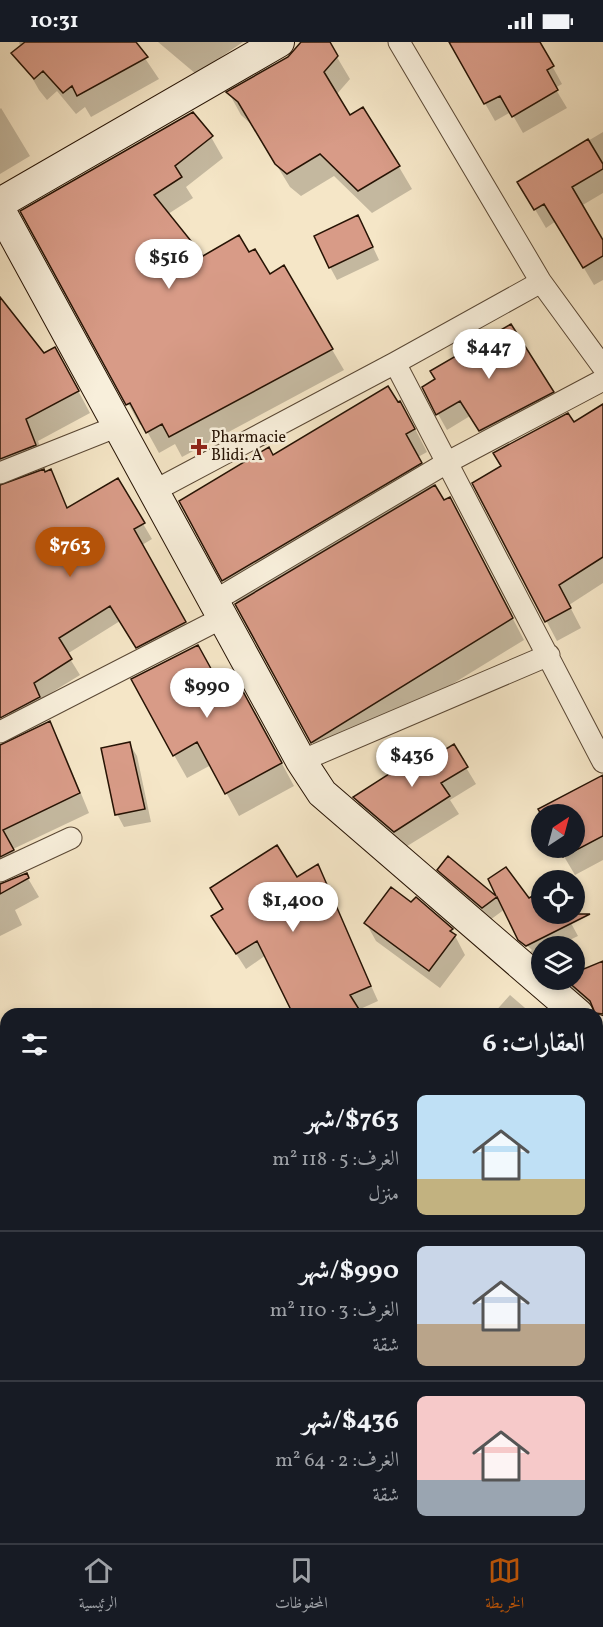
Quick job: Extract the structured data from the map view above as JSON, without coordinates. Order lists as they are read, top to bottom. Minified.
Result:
{"places":{"health":["Pharmacie Blidi. A"]},"north":"top right","page":{"status":"10:31","price":["$516","$447","$763","$990","$436","$1,400"],"heading":"العقارات: 6","list":[{"name":"$763/شهر","note":"الغرف: 5 · 118 m² · منزل"},{"name":"$990/شهر","note":"الغرف: 3 · 110 m² · شقة"},{"name":"$436/شهر","note":"الغرف: 2 · 64 m² · شقة"}],"tabs":["الخريطة","المحفوظات","الرئيسية"]}}
